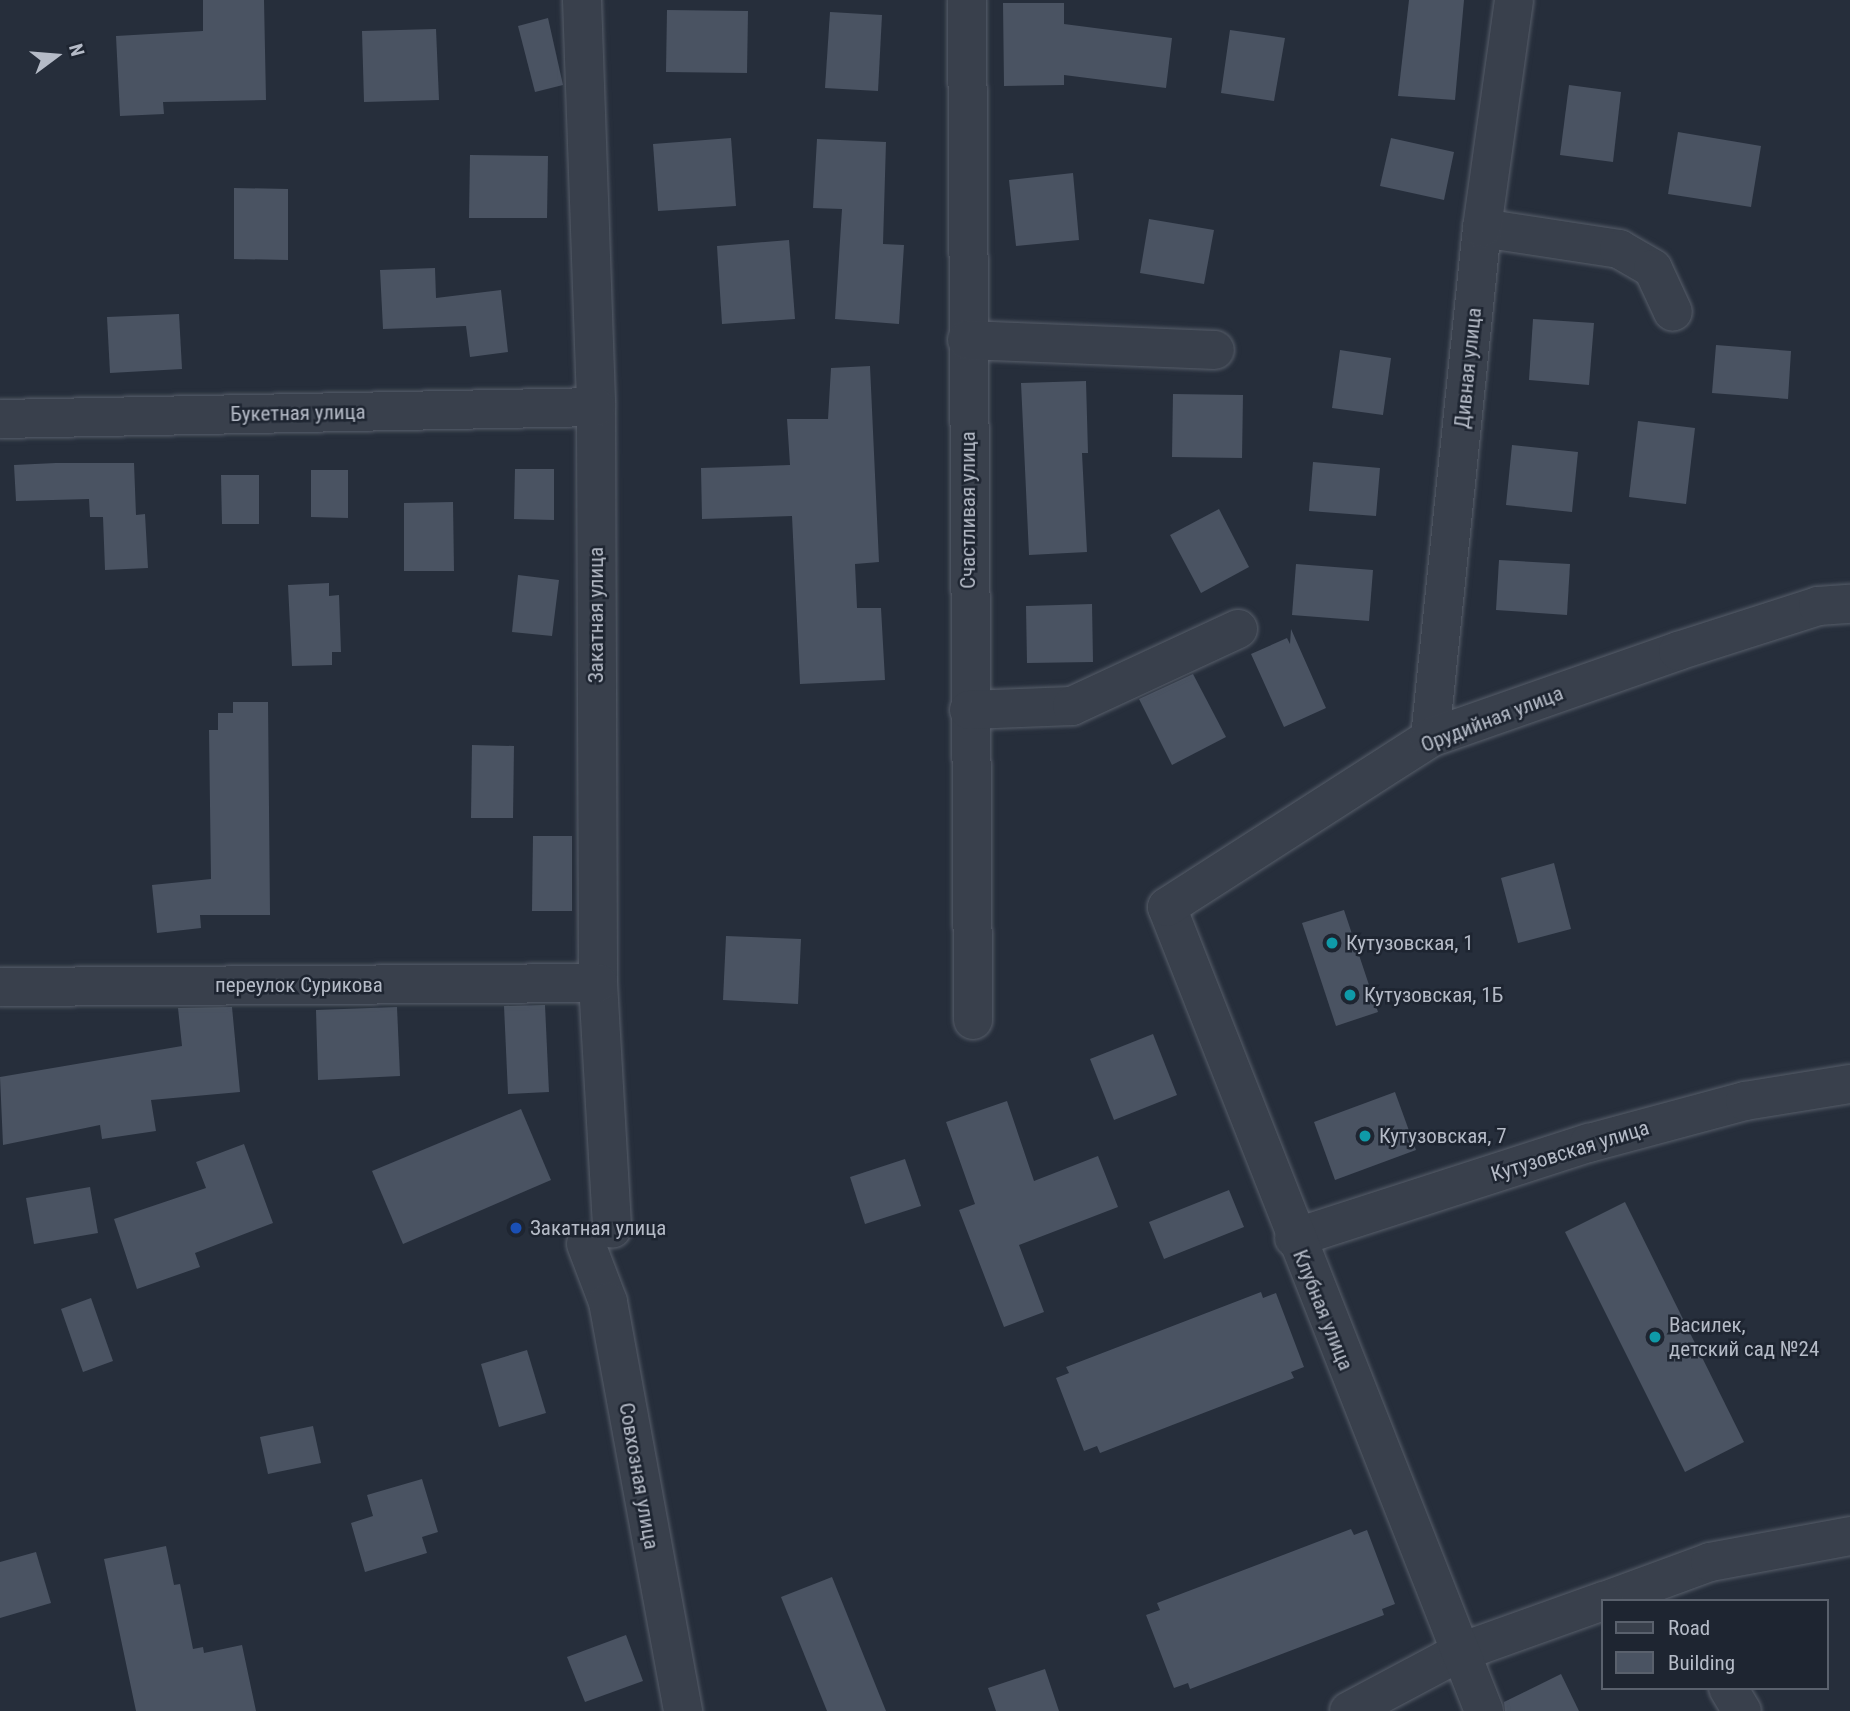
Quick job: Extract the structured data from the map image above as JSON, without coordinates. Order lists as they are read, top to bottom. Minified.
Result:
{"streets":{"street":["Дивная улица","Букетная улица","Счастливая улица","Закатная улица","Орудийная улица","переулок Сурикова","Кутузовская улица","Клубная улица","Совхозная улица"]},"crossings":[["Дивная улица","Орудийная улица"],["Букетная улица","Закатная улица"],["Закатная улица","переулок Сурикова"],["Закатная улица","Совхозная улица"],["Орудийная улица","Клубная улица"],["Кутузовская улица","Клубная улица"]],"places":["Кутузовская, 1","Кутузовская, 1Б","Кутузовская, 7","Закатная улица","Василек, детский сад №24"],"legend":["Road","Building"],"north":"right"}
